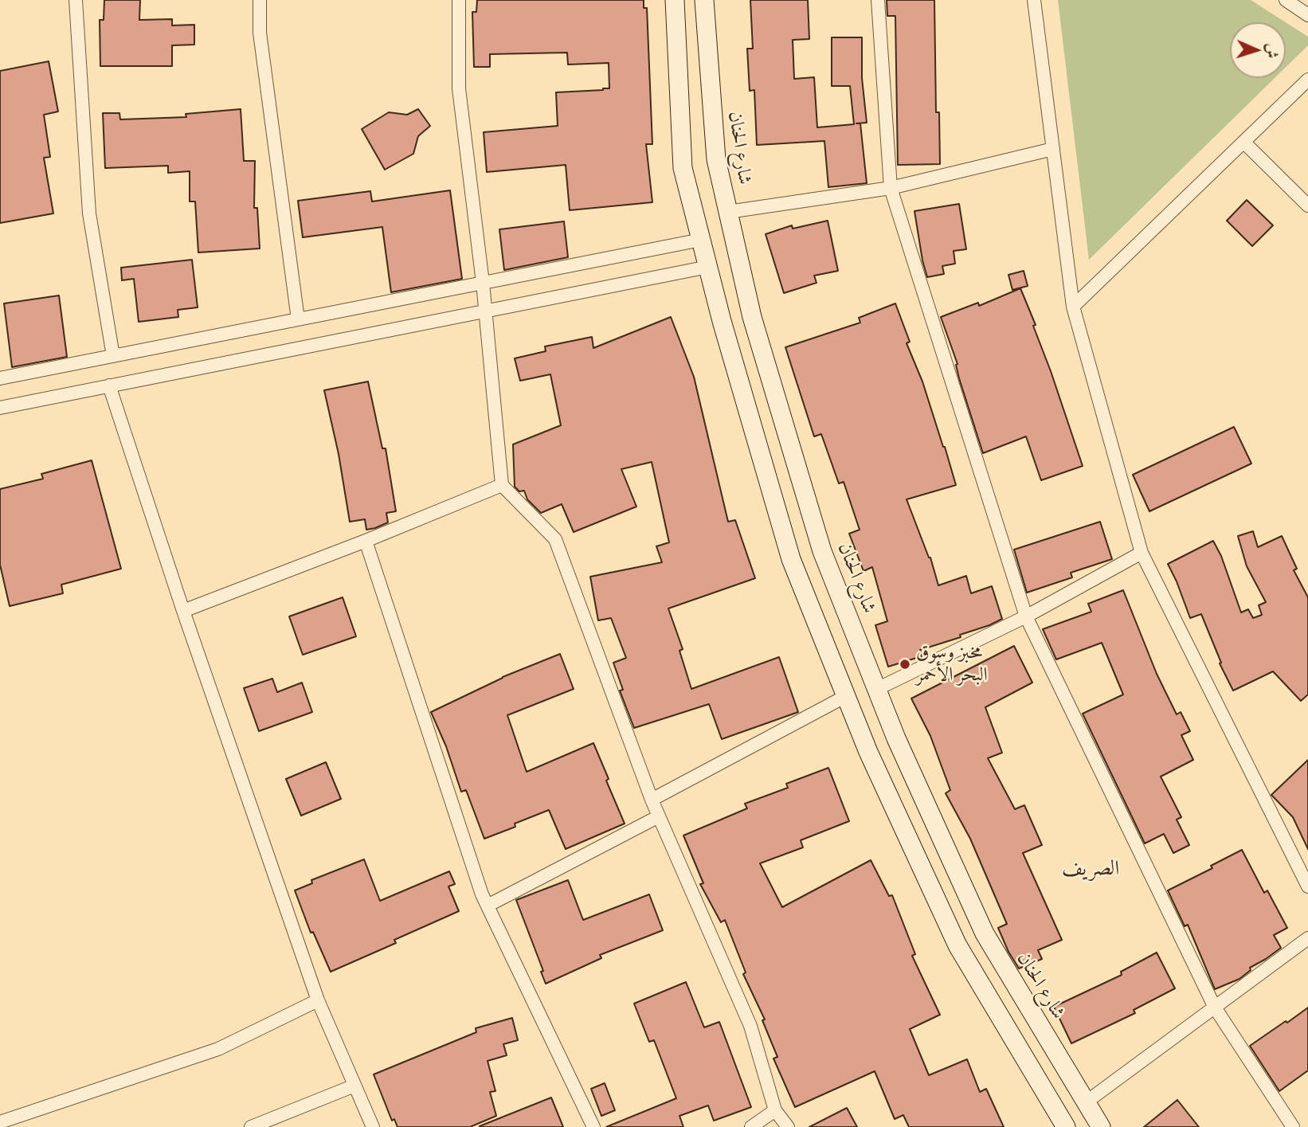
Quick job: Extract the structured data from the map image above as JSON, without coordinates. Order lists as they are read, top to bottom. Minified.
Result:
{"streets":{"main road":["شارع الحنان"]},"districts":["الصريف"],"places":["مخبز وسوق البحر الأحمر"],"north":"right"}
